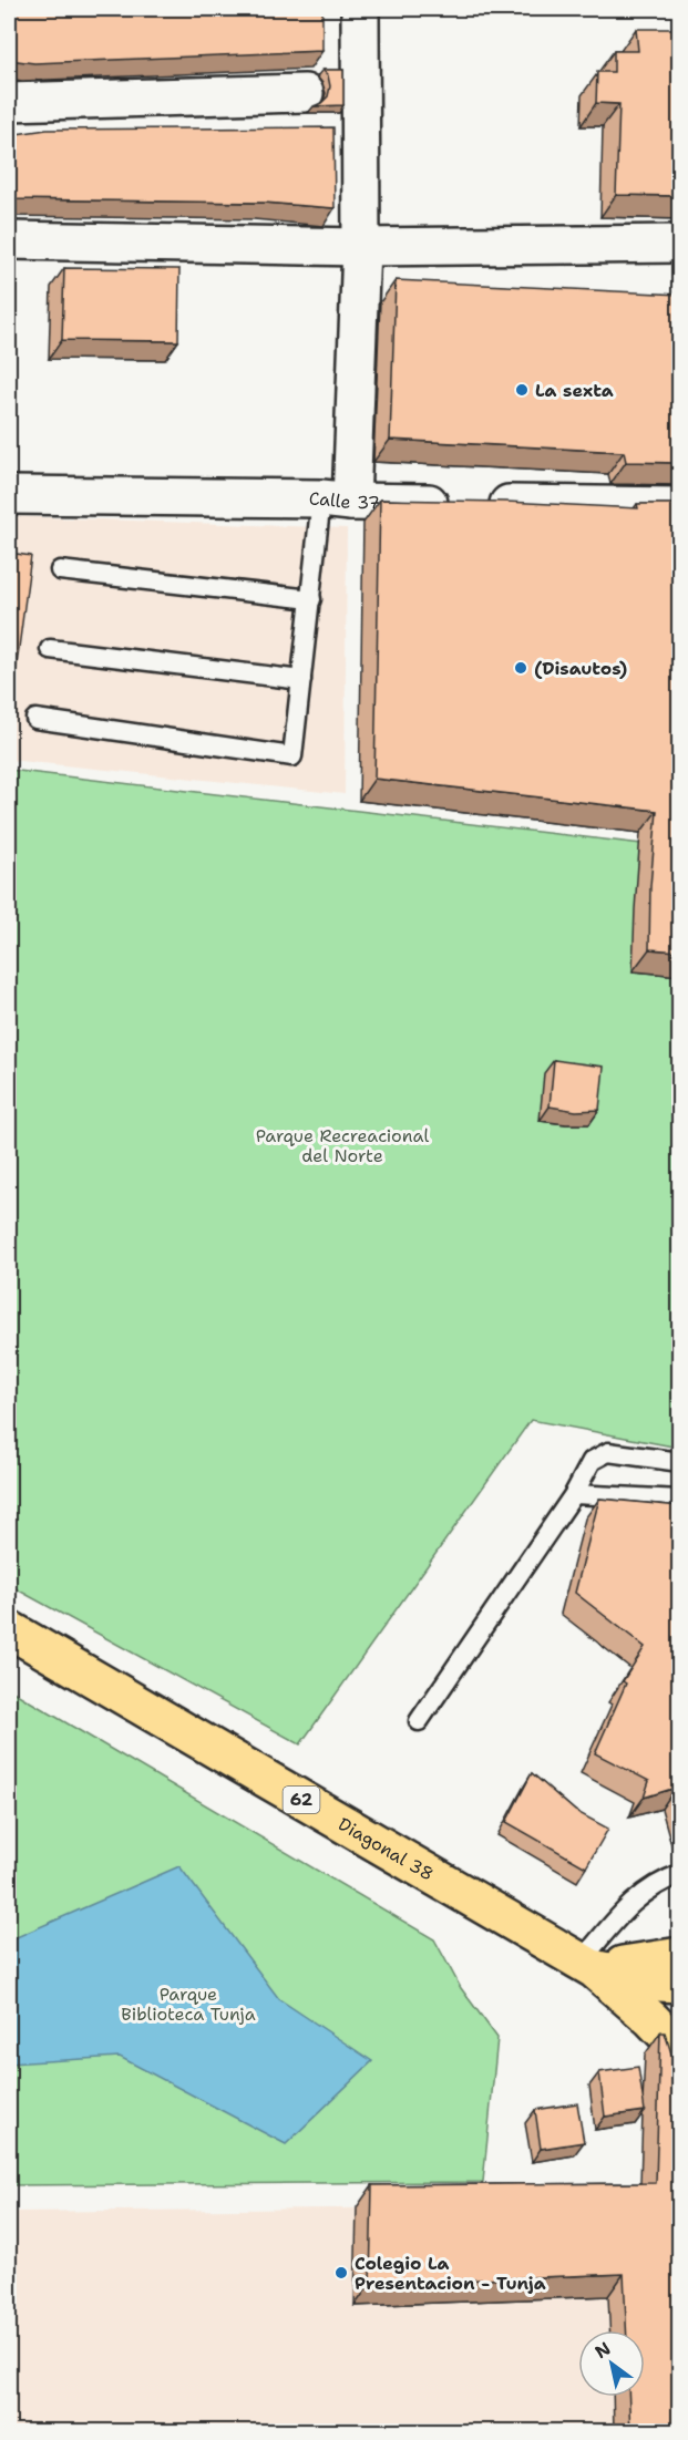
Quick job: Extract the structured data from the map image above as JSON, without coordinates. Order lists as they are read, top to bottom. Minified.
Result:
{"streets":{"main road":["62","Diagonal 38"],"street":["Calle 37"]},"parks":["Parque Recreacional del Norte","Parque Biblioteca Tunja"],"places":["La sexta","(Disautos)","Colegio La Presentacion - Tunja"],"north":"top left"}
